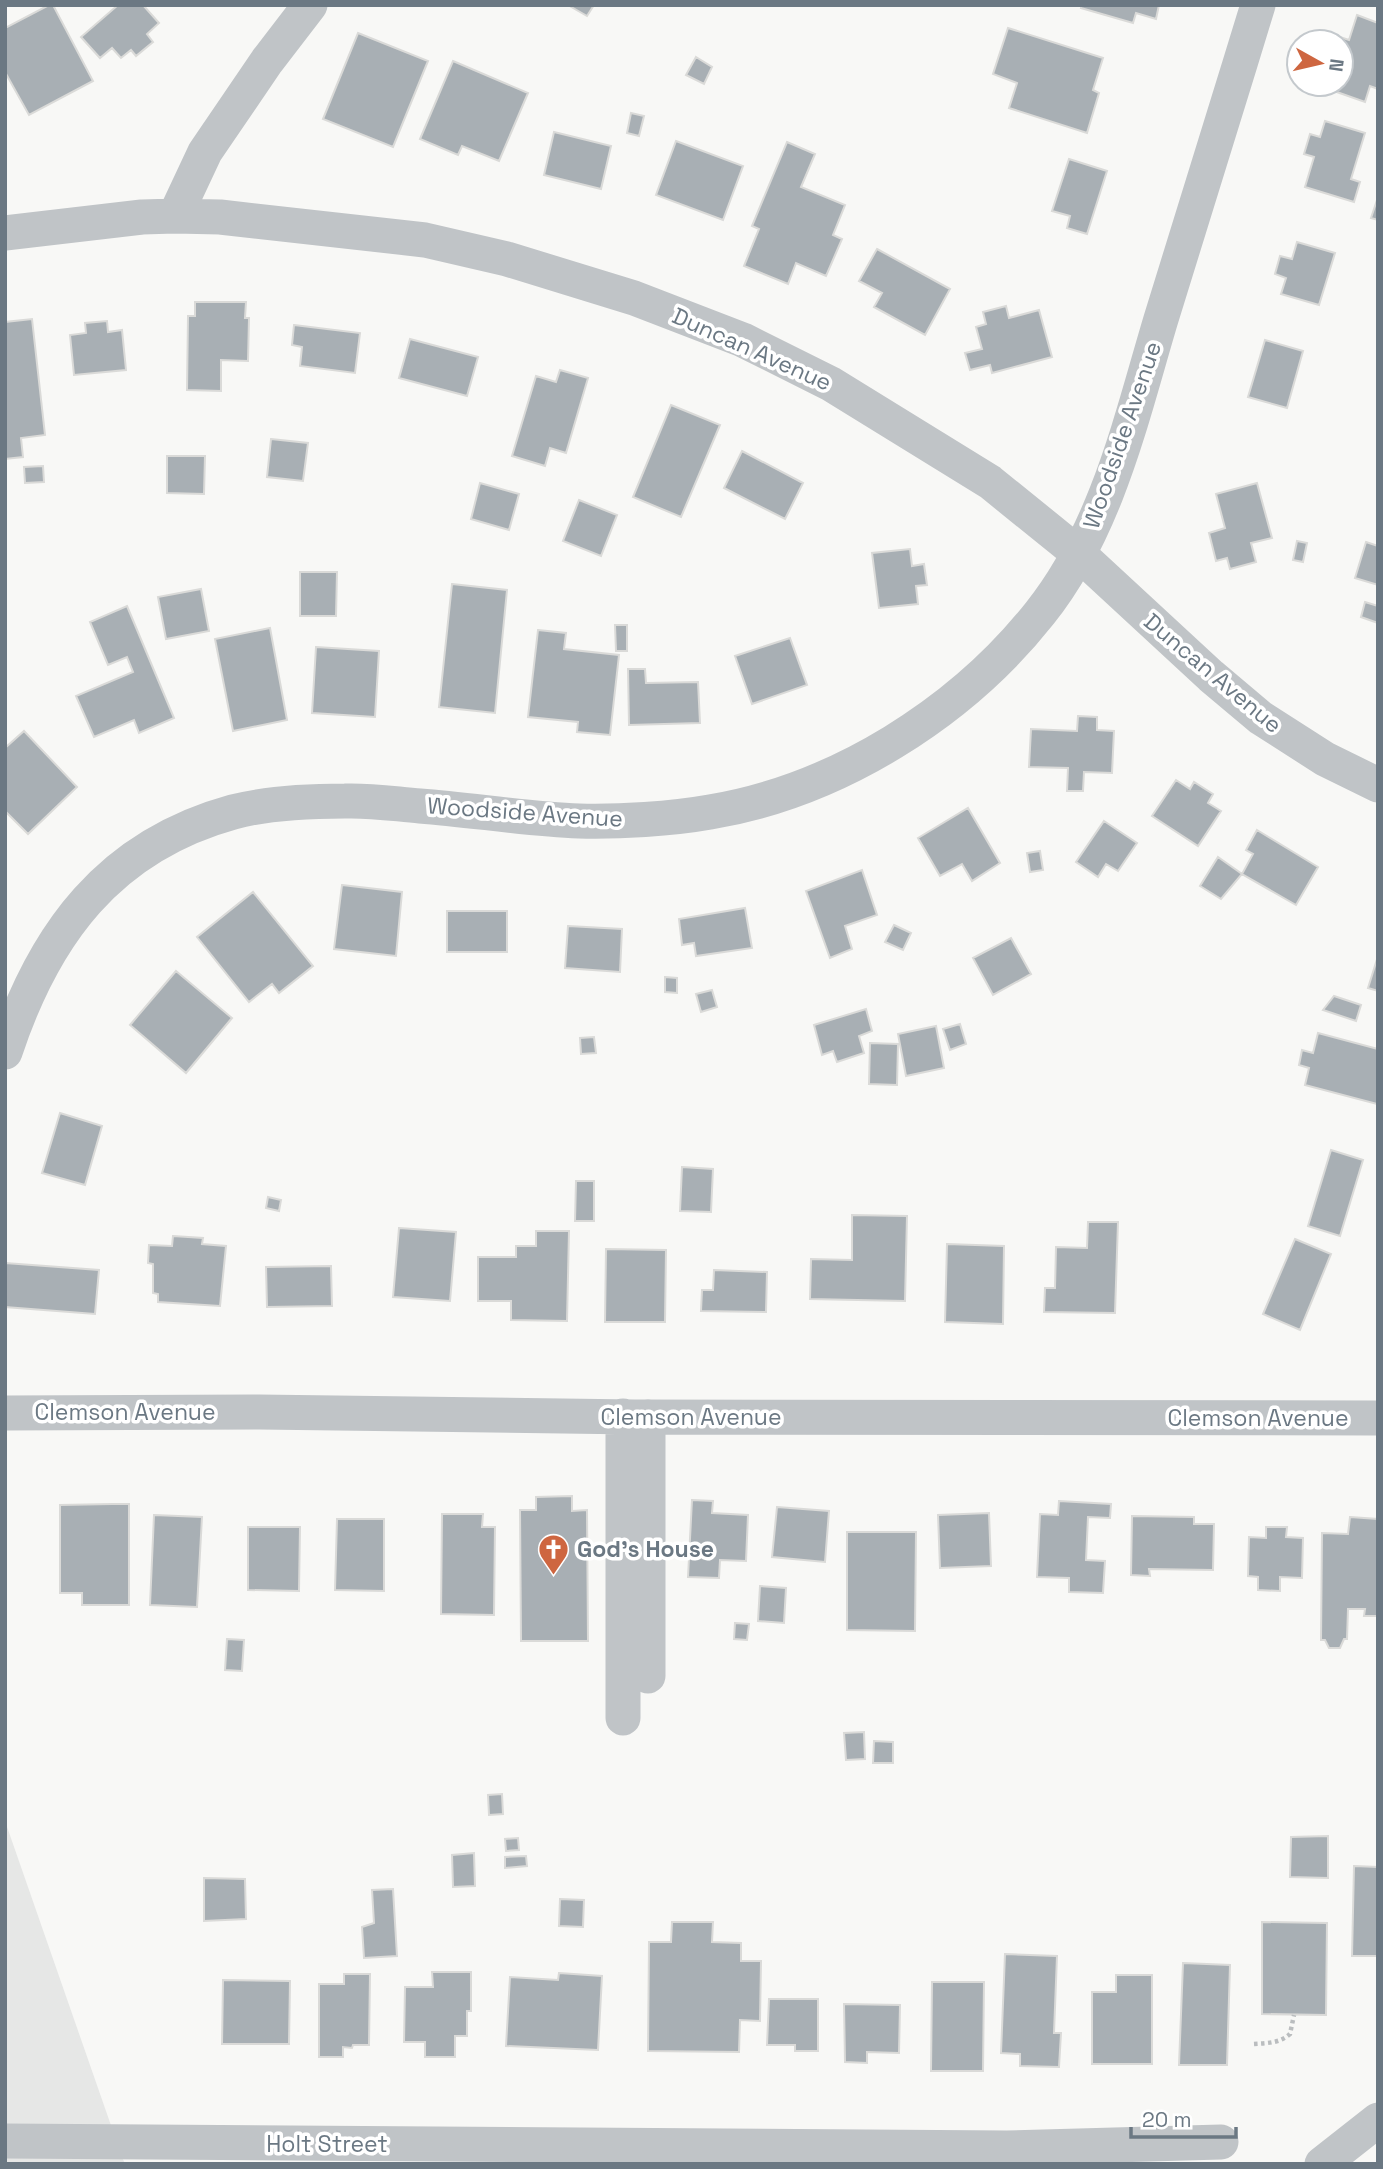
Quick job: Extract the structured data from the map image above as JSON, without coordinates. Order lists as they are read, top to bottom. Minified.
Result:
{"streets":{"street":["Duncan Avenue","Woodside Avenue","Clemson Avenue","Holt Street"]},"crossings":[["Duncan Avenue","Woodside Avenue"]],"places":{"church":["God's House"]},"scale_bar":"20 m","north":"right"}
